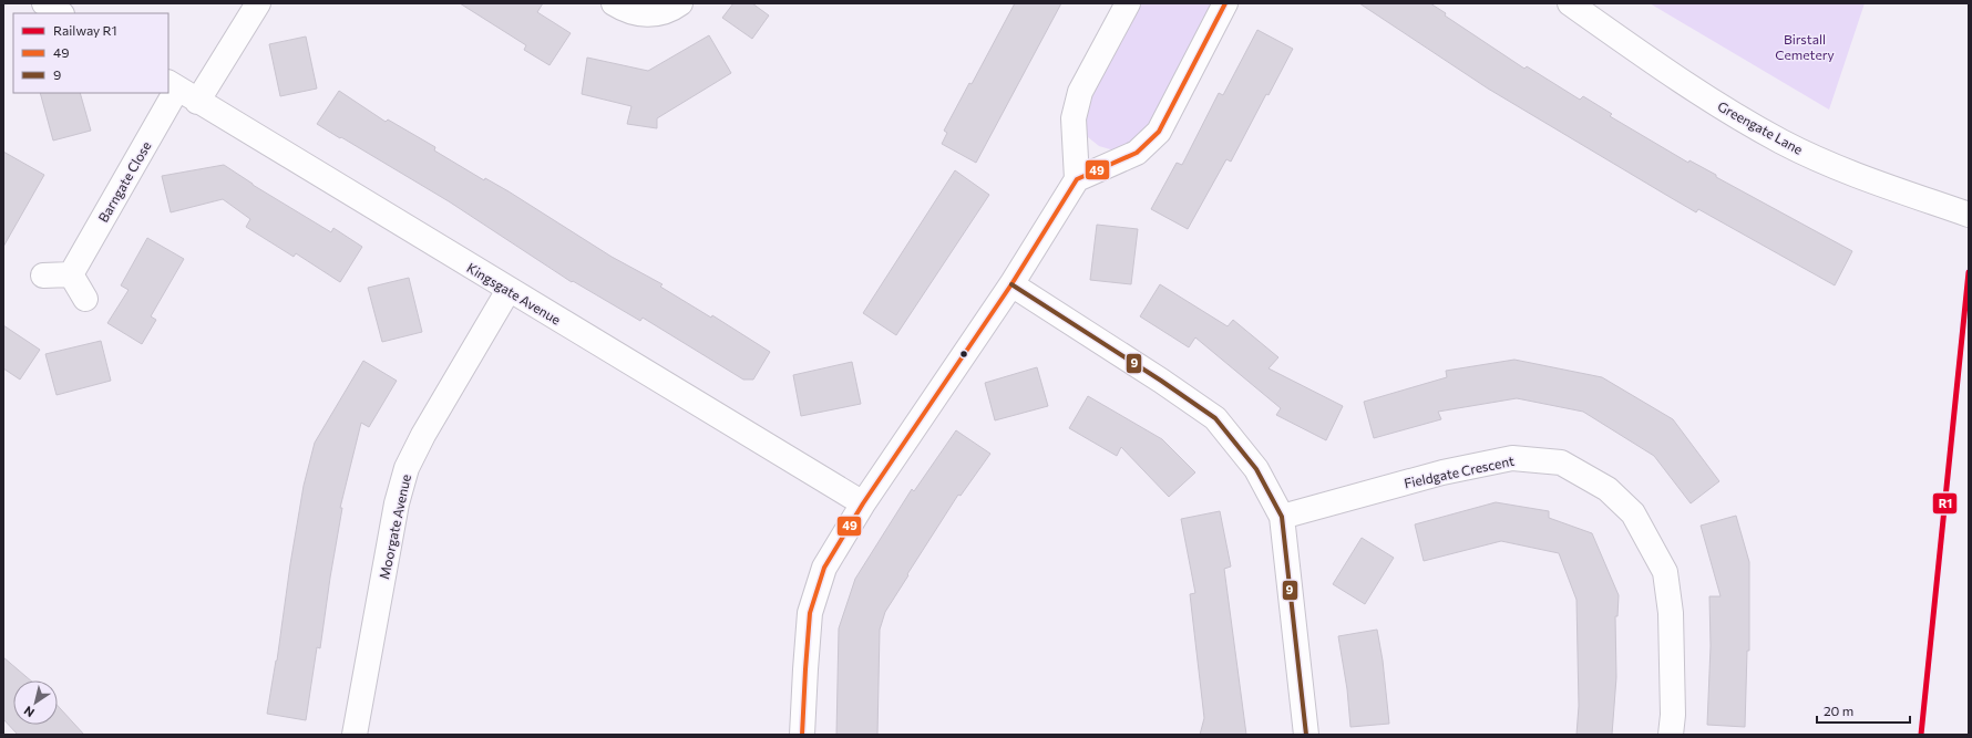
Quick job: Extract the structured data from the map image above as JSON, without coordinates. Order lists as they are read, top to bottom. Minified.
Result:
{"streets":{"street":["Greengate Lane","Barngate Close","Kingsgate Avenue","Fieldgate Crescent","Moorgate Avenue"]},"crossings":[["Kingsgate Avenue","Moorgate Avenue"]],"parks":["Birstall Cemetery"],"lines":["transit line 49","rail line R1","transit line 9"],"legend":["Railway R1","49","9"],"scale_bar":"20 m","north":"bottom left"}
